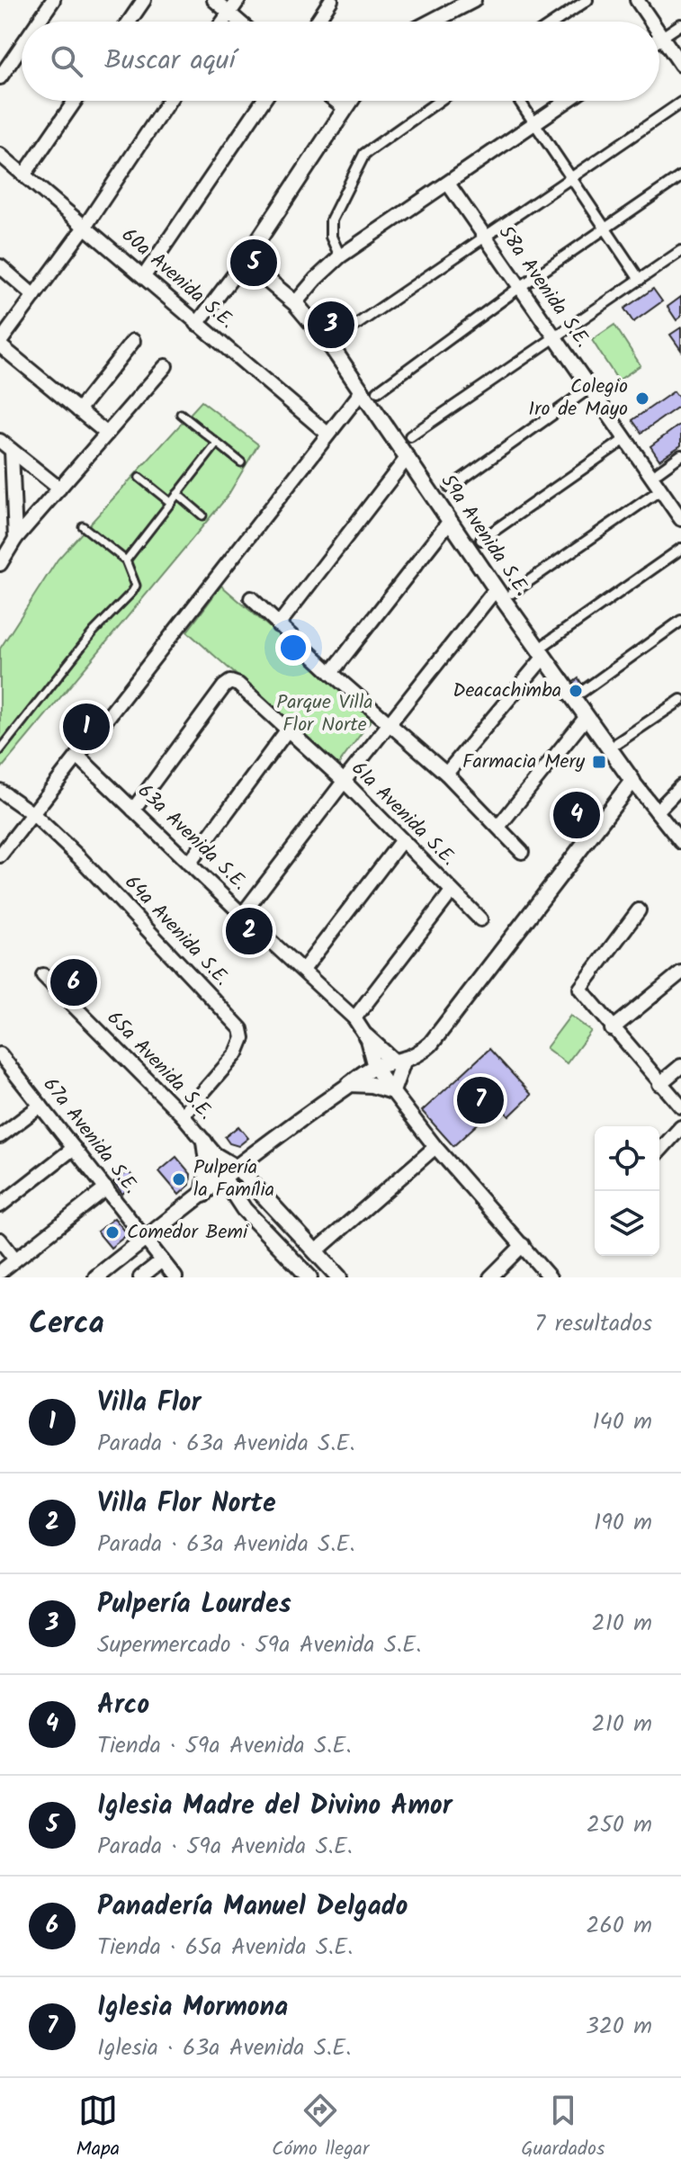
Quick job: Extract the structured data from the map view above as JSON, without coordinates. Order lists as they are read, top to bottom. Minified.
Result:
{"streets":{"street":["60a Avenida S.E.","58a Avenida S.E.","59a Avenida S.E.","61a Avenida S.E.","63a Avenida S.E.","64a Avenida S.E.","65a Avenida S.E.","67a Avenida S.E."]},"crossings":[["61a Avenida S.E.","63a Avenida S.E."],["64a Avenida S.E.","65a Avenida S.E."]],"parks":["Parque Villa Flor Norte"],"places":{"other":["Colegio 1ro de Mayo","Deacachimba","Pulpería la Família","Comedor Bemi"],"transit":["Farmacia Mery"]},"page":{"search":"Buscar aquí","pins":["5","3","1","4","2","6","7"],"heading":["Cerca","7 resultados"],"list":[{"mark":"1","name":"Villa Flor","note":"Parada · 63a Avenida S.E.","value":"140 m"},{"mark":"2","name":"Villa Flor Norte","note":"Parada · 63a Avenida S.E.","value":"190 m"},{"mark":"3","name":"Pulpería Lourdes","note":"Supermercado · 59a Avenida S.E.","value":"210 m"},{"mark":"4","name":"Arco","note":"Tienda · 59a Avenida S.E.","value":"210 m"},{"mark":"5","name":"Iglesia Madre del Divino Amor","note":"Parada · 59a Avenida S.E.","value":"250 m"},{"mark":"6","name":"Panadería Manuel Delgado","note":"Tienda · 65a Avenida S.E.","value":"260 m"},{"mark":"7","name":"Iglesia Mormona","note":"Iglesia · 63a Avenida S.E.","value":"320 m"}],"nav":["Mapa","Cómo llegar","Guardados"]}}
